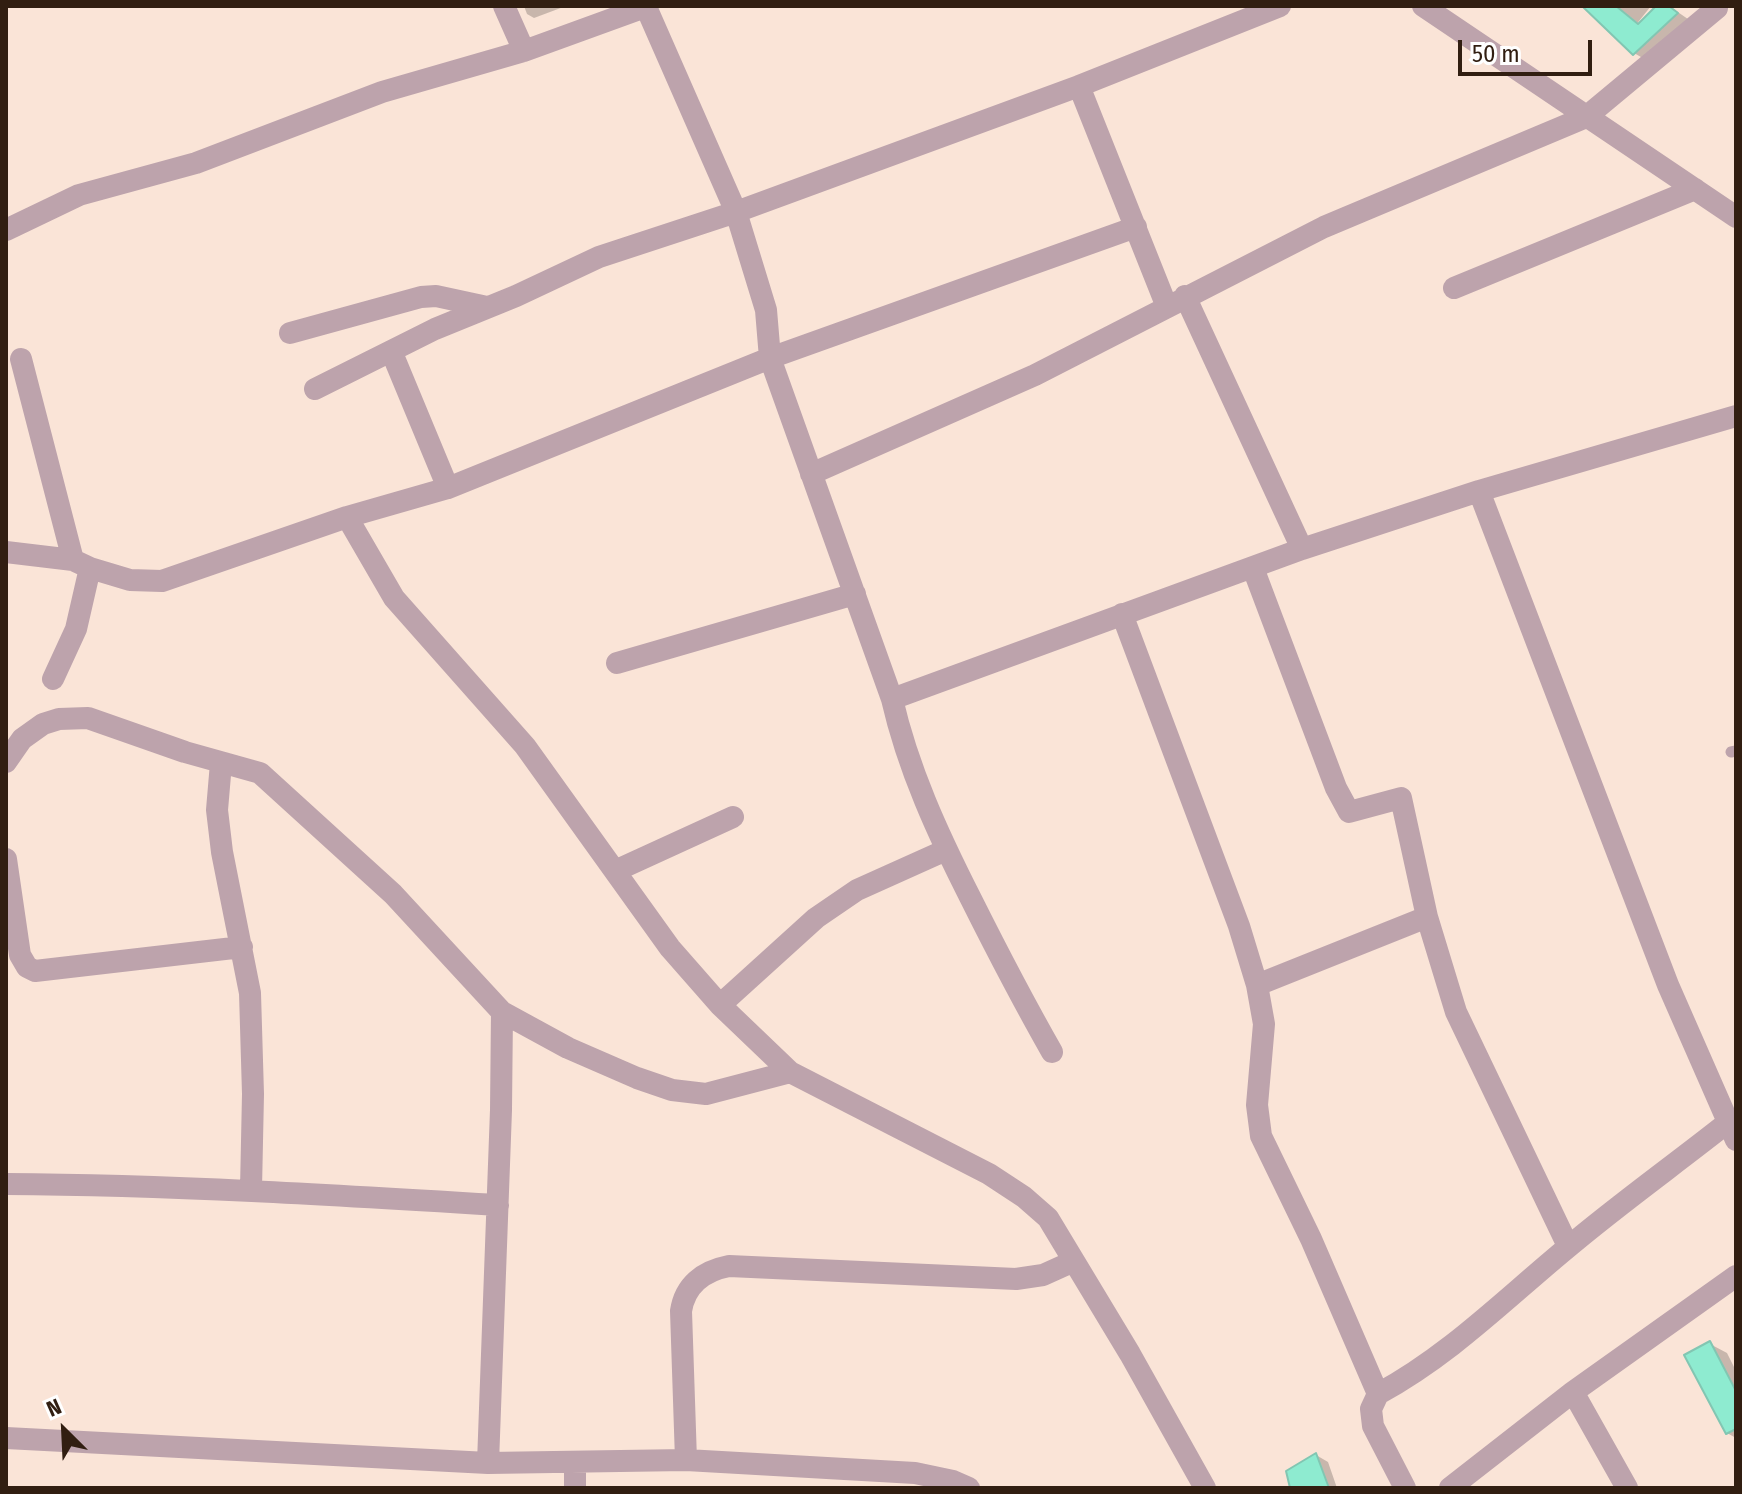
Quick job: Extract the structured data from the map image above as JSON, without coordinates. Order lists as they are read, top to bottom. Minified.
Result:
{"scale_bar":"50 m","north":"top left"}
